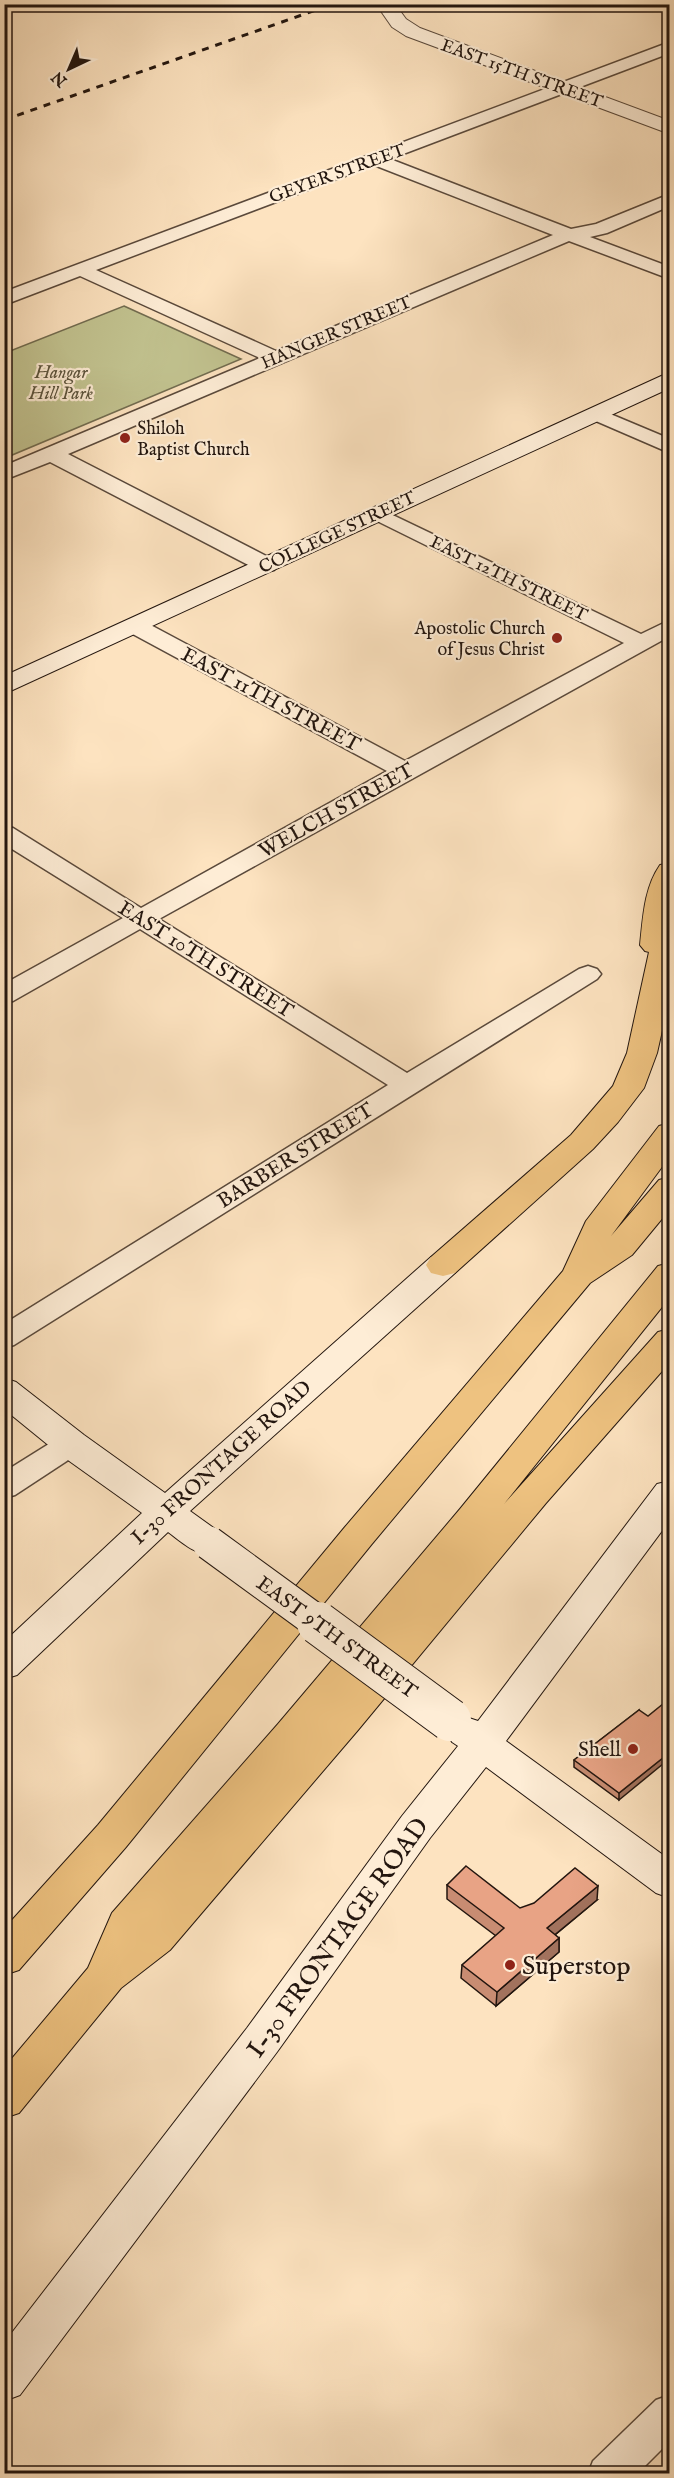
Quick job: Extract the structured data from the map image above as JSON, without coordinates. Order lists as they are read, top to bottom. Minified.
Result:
{"streets":{"main road":["EAST 15TH STREET","COLLEGE STREET","I-30 FRONTAGE ROAD","EAST 9TH STREET"],"street":["GEYER STREET","HANGER STREET","EAST 12TH STREET","EAST 11TH STREET","WELCH STREET","EAST 10TH STREET","BARBER STREET"]},"crossings":[["EAST 15TH STREET","GEYER STREET"],["COLLEGE STREET","EAST 12TH STREET"],["COLLEGE STREET","EAST 11TH STREET"],["EAST 12TH STREET","WELCH STREET"],["EAST 11TH STREET","WELCH STREET"],["WELCH STREET","EAST 10TH STREET"],["EAST 10TH STREET","BARBER STREET"],["I-30 FRONTAGE ROAD","EAST 9TH STREET"]],"parks":["Hangar Hill Park"],"places":["Shiloh Baptist Church","Apostolic Church of Jesus Christ","Shell","Superstop"],"north":"bottom left"}
